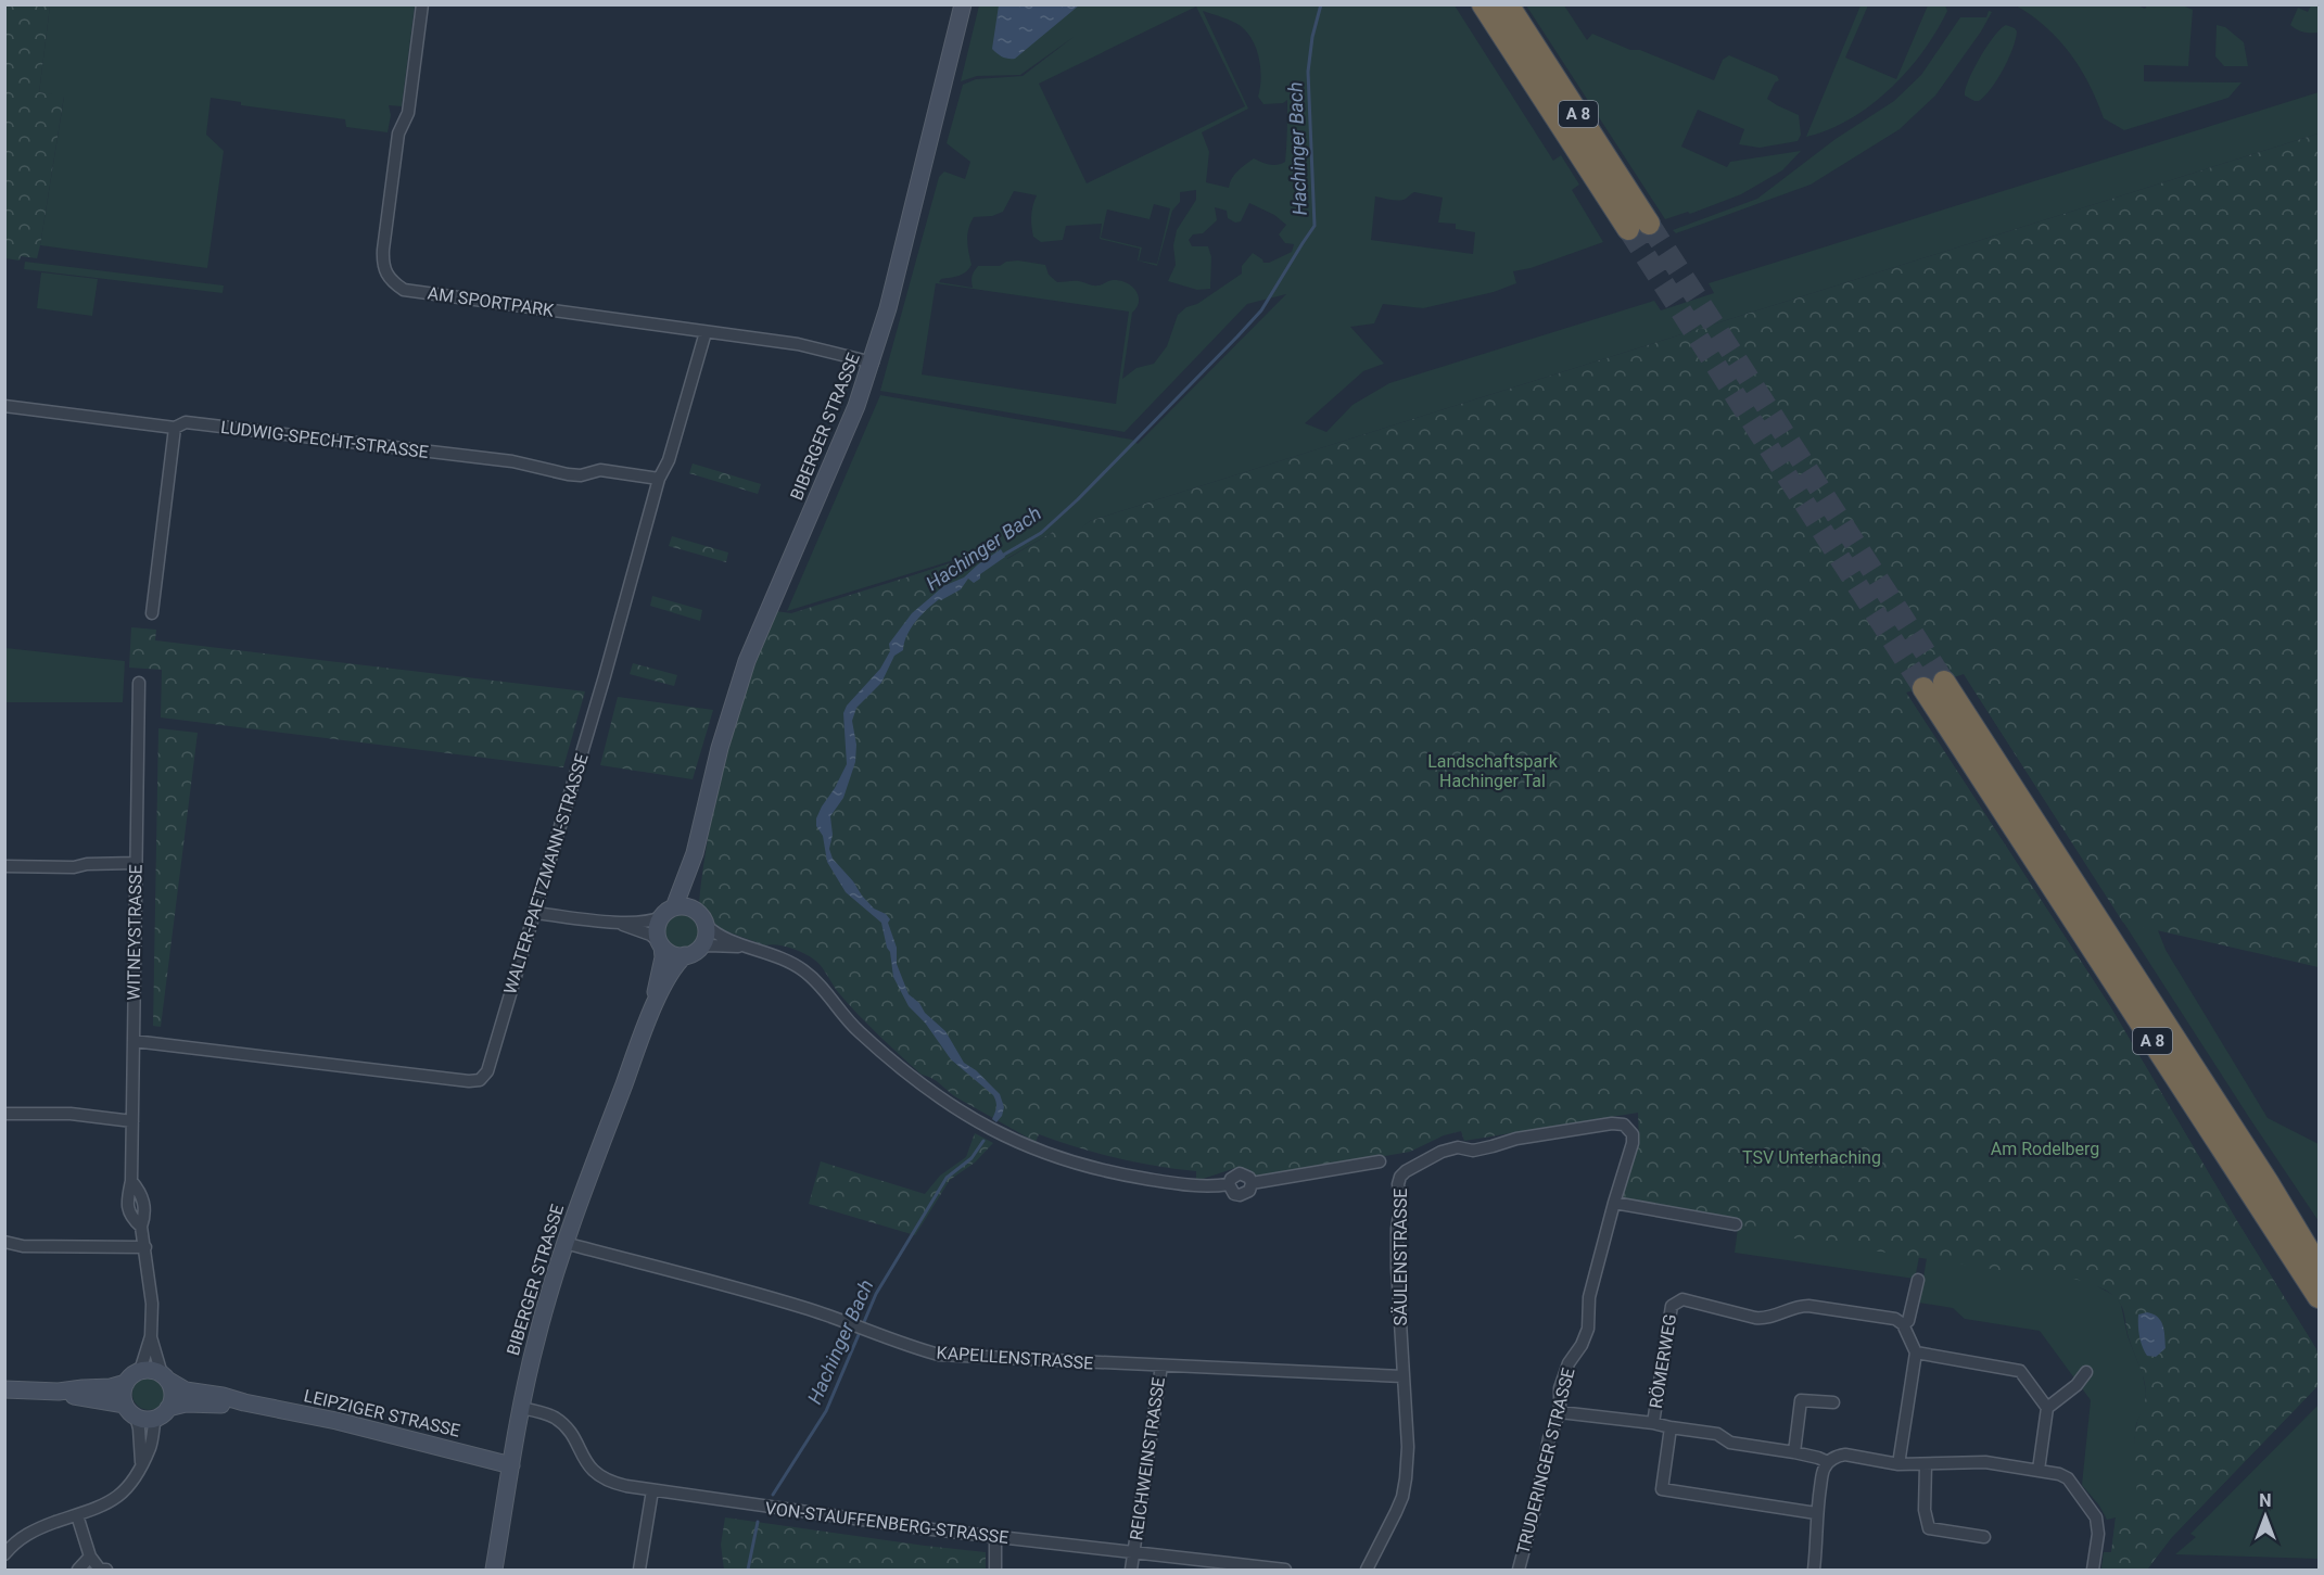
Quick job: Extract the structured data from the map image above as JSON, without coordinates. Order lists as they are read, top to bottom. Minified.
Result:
{"streets":{"highway":["A 8"],"main road":["BIBERGER STRASSE","LEIPZIGER STRASSE"],"street":["AM SPORTPARK","LUDWIG-SPECHT-STRASSE","WALTER-PAETZMANN-STRASSE","WITNEYSTRASSE","SÄULENSTRASSE","KAPELLENSTRASSE","RÖMERWEG","REICHWEINSTRASSE","TRUDERINGER STRASSE","VON-STAUFFENBERG-STRASSE"]},"crossings":[["AM SPORTPARK","BIBERGER STRASSE"],["AM SPORTPARK","WALTER-PAETZMANN-STRASSE"],["BIBERGER STRASSE","KAPELLENSTRASSE"],["BIBERGER STRASSE","LEIPZIGER STRASSE"],["BIBERGER STRASSE","VON-STAUFFENBERG-STRASSE"],["LUDWIG-SPECHT-STRASSE","WALTER-PAETZMANN-STRASSE"],["WALTER-PAETZMANN-STRASSE","WITNEYSTRASSE"],["WITNEYSTRASSE","LEIPZIGER STRASSE"],["SÄULENSTRASSE","KAPELLENSTRASSE"],["SÄULENSTRASSE","TRUDERINGER STRASSE"],["KAPELLENSTRASSE","REICHWEINSTRASSE"],["REICHWEINSTRASSE","VON-STAUFFENBERG-STRASSE"]],"water":["Hachinger Bach"],"parks":["Landschaftspark Hachinger Tal","Am Rodelberg","TSV Unterhaching"],"north":"top"}
